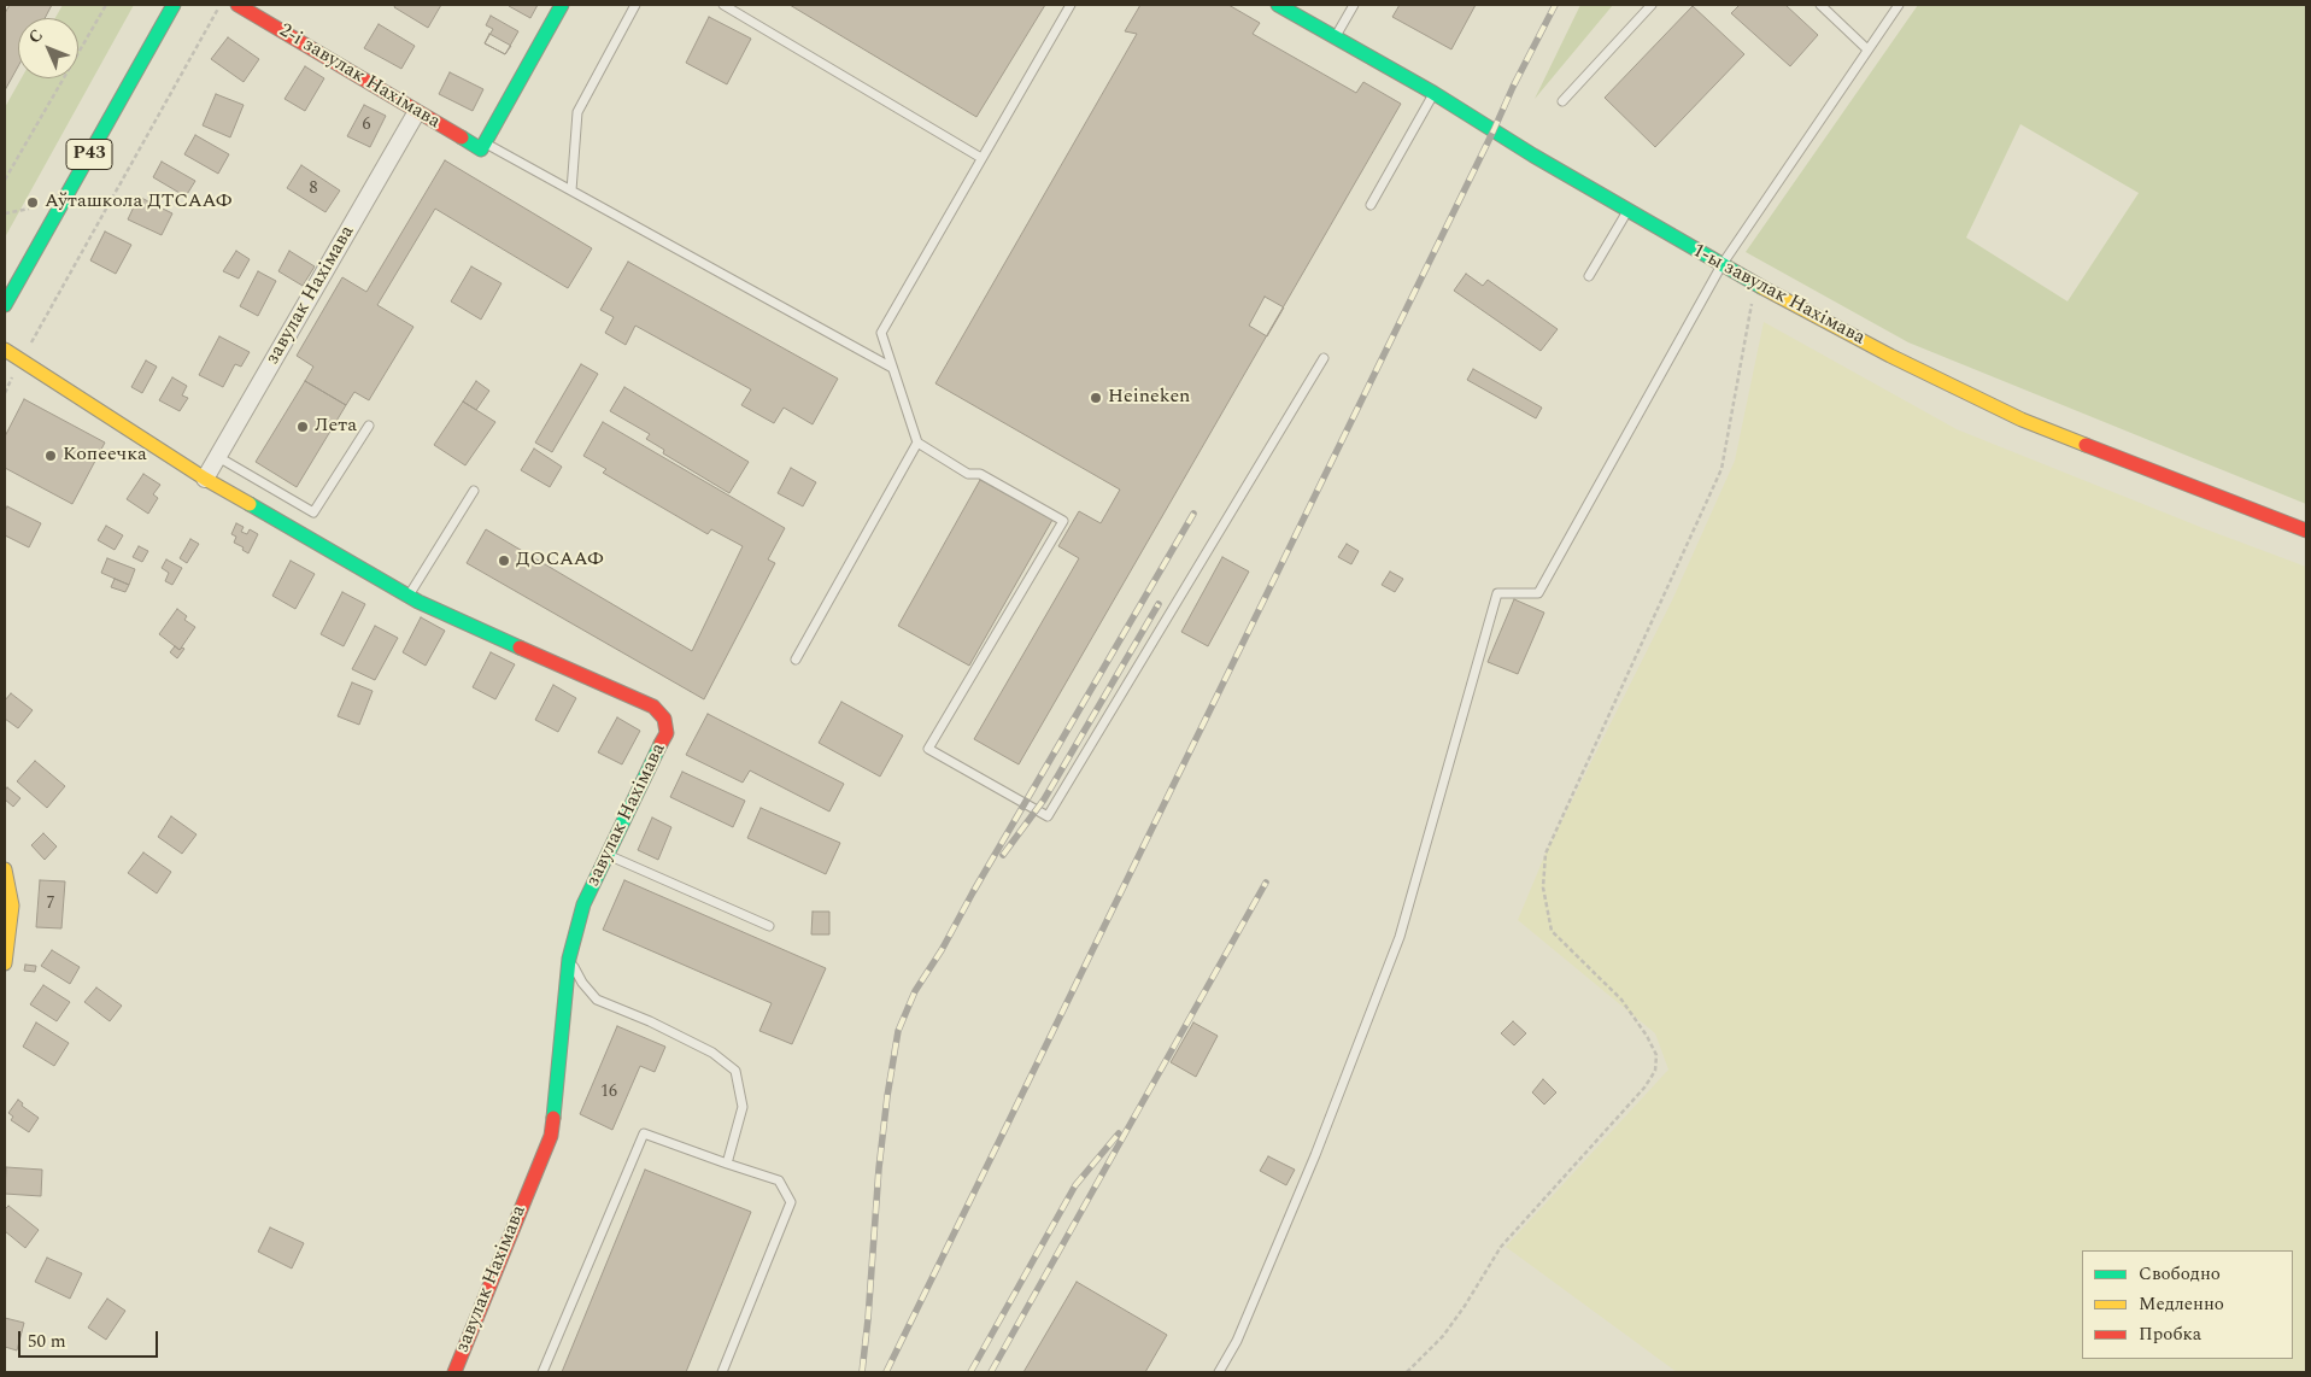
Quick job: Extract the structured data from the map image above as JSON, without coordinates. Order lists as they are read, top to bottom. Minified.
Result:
{"streets":{"street":["2-і завулак Нахімава","Р43","завулак Нахімава","1-ы завулак Нахімава"]},"crossings":[["2-і завулак Нахімава","завулак Нахімава"]],"places":["Аўташкола ДТСААФ","Heineken","Лета","Копеечка","ДОСААФ"],"house_numbers":["6","8","7","16"],"legend":["Свободно","Медленно","Пробка"],"scale_bar":"50 m","north":"top left"}
